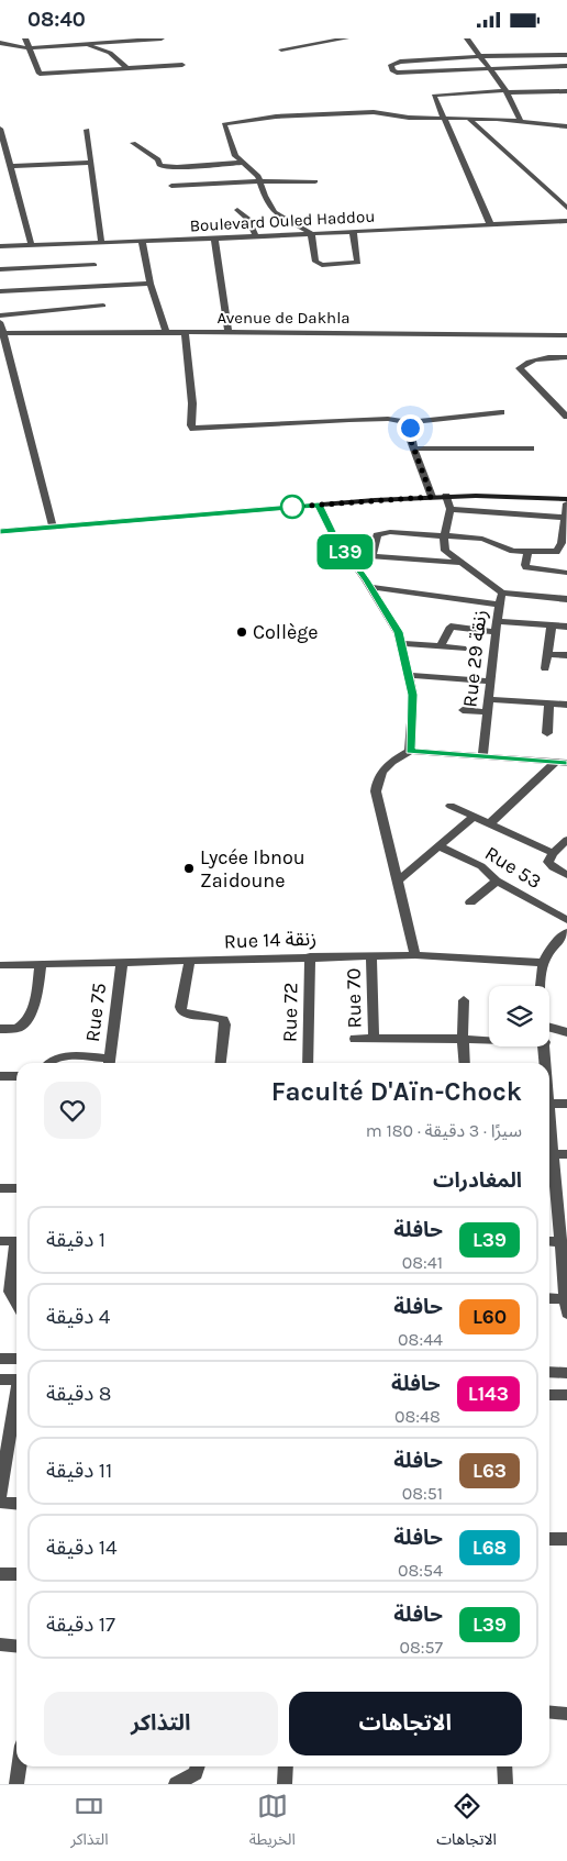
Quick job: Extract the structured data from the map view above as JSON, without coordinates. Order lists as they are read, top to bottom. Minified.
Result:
{"streets":{"street":["Boulevard Ouled Haddou","Avenue de Dakhla","Rue 29 زنقة","Rue 53","Rue 14 زنقة","Rue 70","Rue 75","Rue 72"]},"crossings":[["Rue 14 زنقة","Rue 70"],["Rue 14 زنقة","Rue 75"],["Rue 14 زنقة","Rue 72"]],"places":["Collège","Lycée Ibnou Zaidoune"],"lines":["bus line L39"],"page":{"status":"08:40","on_map":"L39","heading":[["Faculté D'Aïn-Chock","سيرًا · 3 دقيقة · 180 m"],"المغادرات"],"list":[{"mark":"L39","name":"حافلة","note":"08:41","value":"1 دقيقة"},{"mark":"L60","name":"حافلة","note":"08:44","value":"4 دقيقة"},{"mark":"L143","name":"حافلة","note":"08:48","value":"8 دقيقة"},{"mark":"L63","name":"حافلة","note":"08:51","value":"11 دقيقة"},{"mark":"L68","name":"حافلة","note":"08:54","value":"14 دقيقة"},{"mark":"L39","name":"حافلة","note":"08:57","value":"17 دقيقة"}],"buttons":["الاتجاهات","التذاكر"],"tabs":["الاتجاهات","الخريطة","التذاكر"]}}
